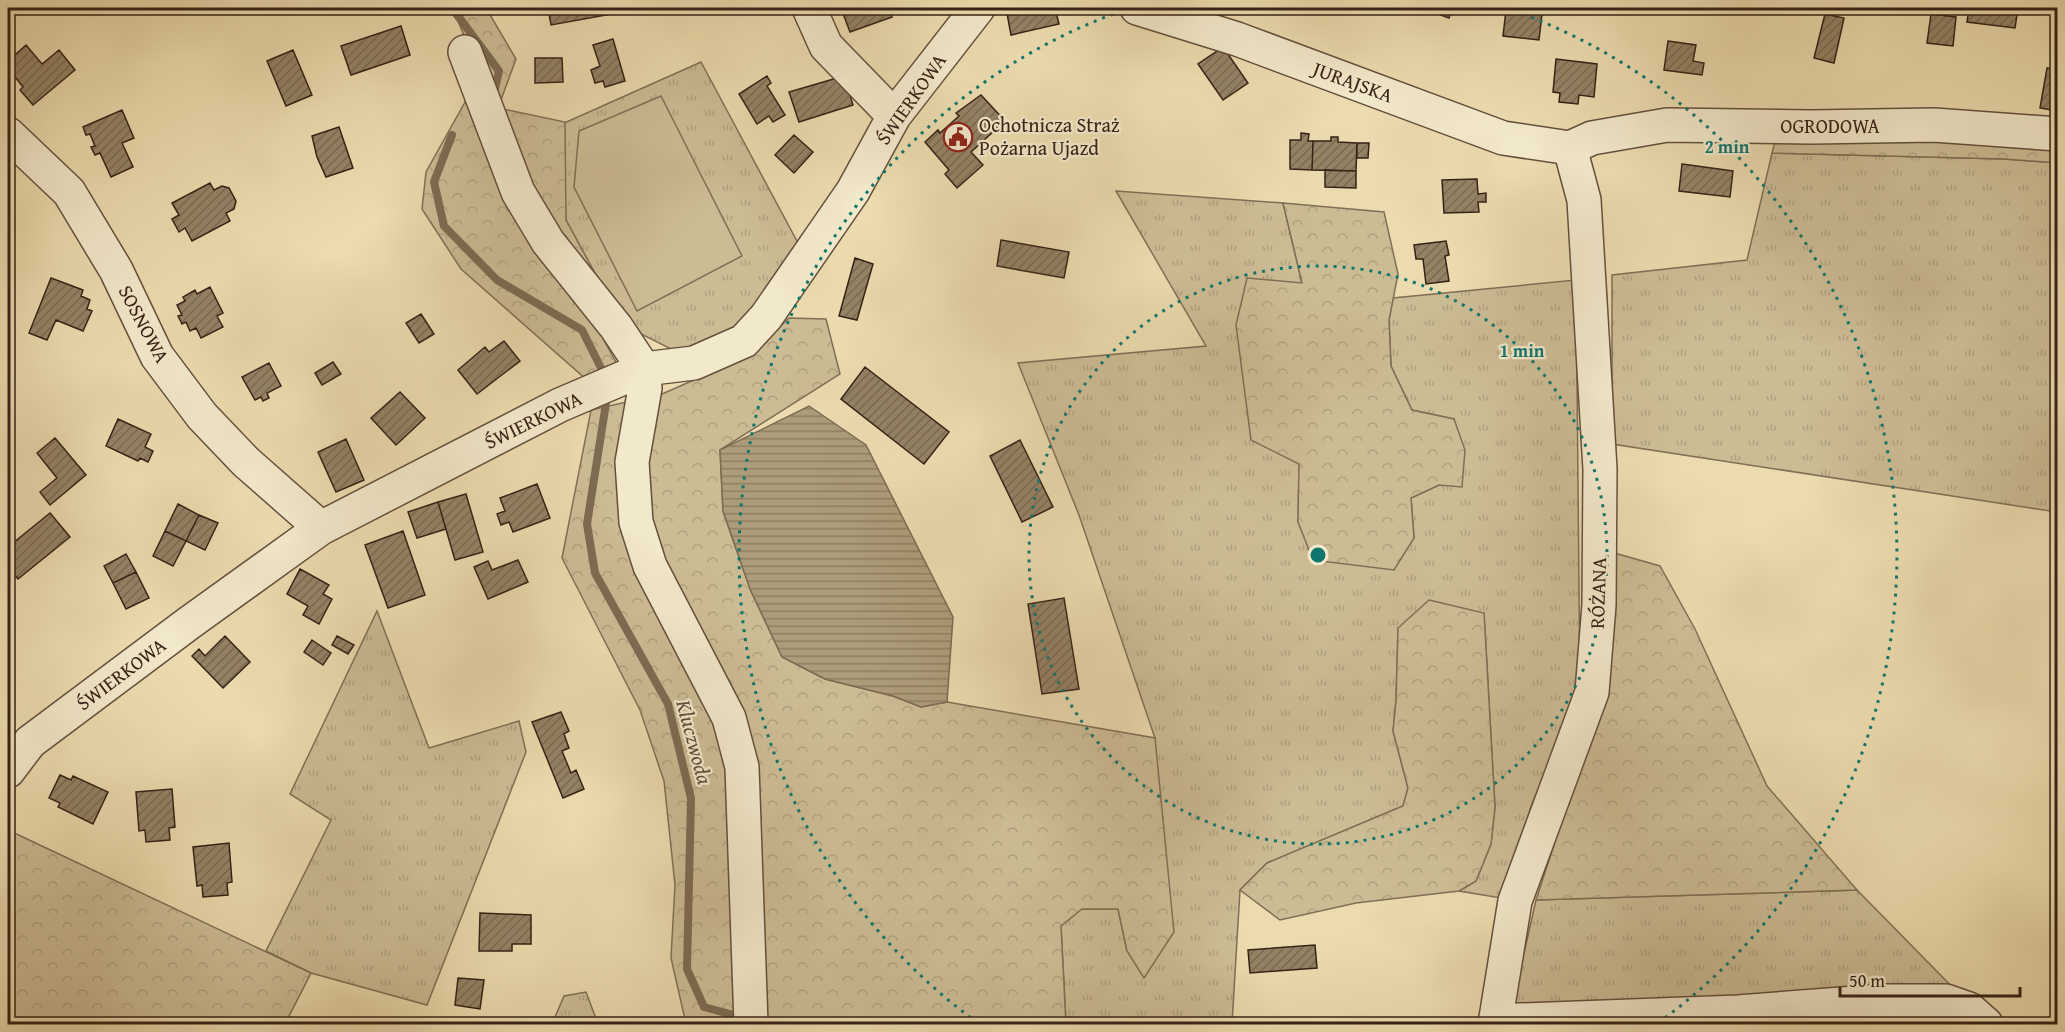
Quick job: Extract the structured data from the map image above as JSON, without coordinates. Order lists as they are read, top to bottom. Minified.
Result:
{"streets":{"street":["JURAJSKA","ŚWIERKOWA","OGRODOWA","SOSNOWA","RÓŻANA"]},"crossings":[["JURAJSKA","OGRODOWA"],["JURAJSKA","RÓŻANA"],["ŚWIERKOWA","SOSNOWA"],["OGRODOWA","RÓŻANA"]],"water":["Kluczwoda"],"places":{"public building":["Ochotnicza Straż Pożarna Ujazd"]},"scale_bar":"50 m","rings":["2 min","1 min"]}
